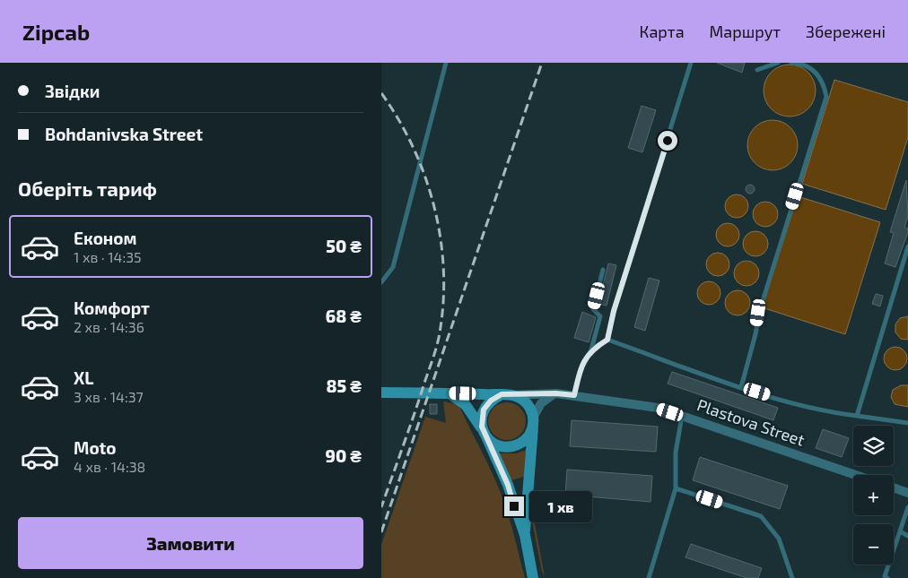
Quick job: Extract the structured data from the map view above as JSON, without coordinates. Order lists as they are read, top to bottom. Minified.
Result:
{"streets":{"main road":["Plastova Street"]},"page":{"header":"Zipcab","nav":["Карта","Маршрут","Збережені"],"banner":["Звідки","Bohdanivska Street"],"heading":"Оберіть тариф","list":[{"name":"Економ","note":"1 хв · 14:35","value":"50 ₴"},{"name":"Комфорт","note":"2 хв · 14:36","value":"68 ₴"},{"name":"XL","note":"3 хв · 14:37","value":"85 ₴"},{"name":"Moto","note":"4 хв · 14:38","value":"90 ₴"}],"map_buttons":["+","−"],"bubble":"1 хв","buttons":"Замовити"}}
